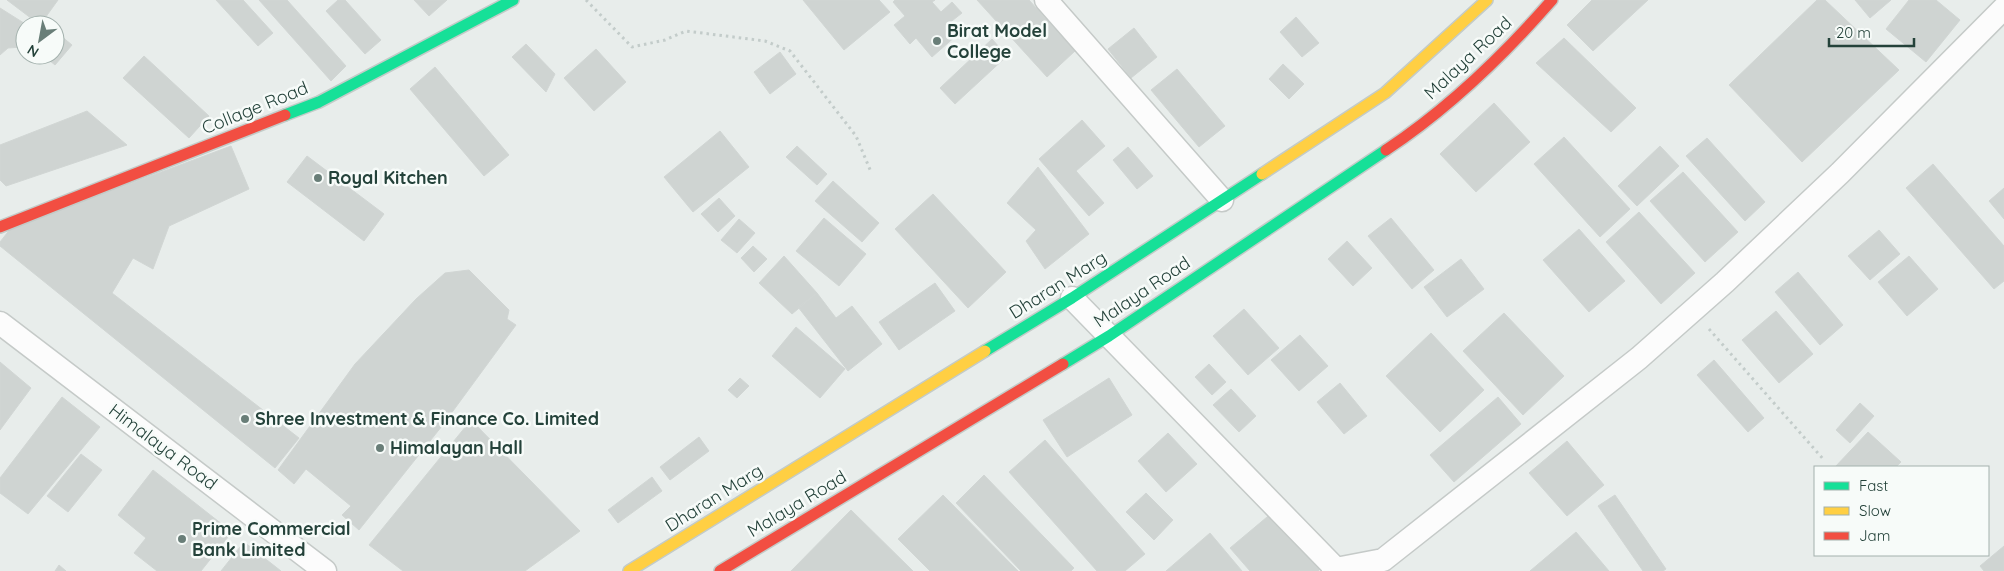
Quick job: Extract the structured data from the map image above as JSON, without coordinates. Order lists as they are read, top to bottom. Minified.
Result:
{"streets":{"main road":["Malaya Road","Collage Road","Dharan Marg"],"street":["Himalaya Road"]},"places":["Birat Model College","Royal Kitchen","Shree Investment & Finance Co. Limited","Himalayan Hall","Prime Commercial Bank Limited"],"legend":["Fast","Slow","Jam"],"scale_bar":"20 m","north":"bottom left"}
